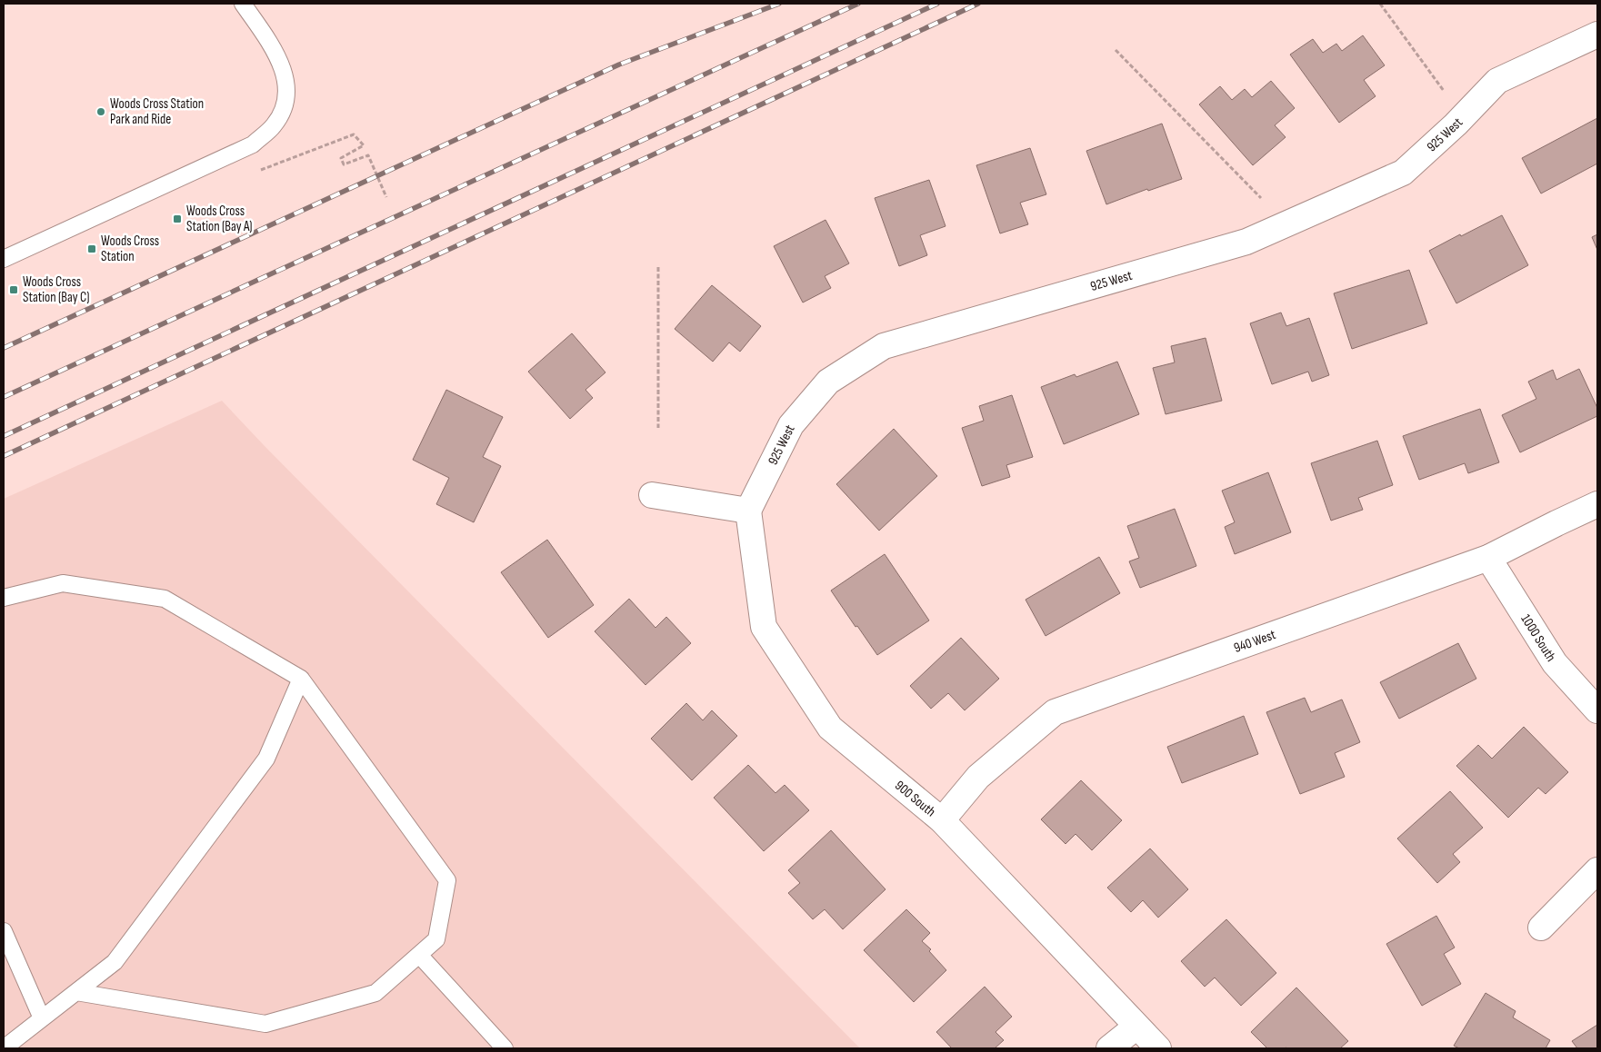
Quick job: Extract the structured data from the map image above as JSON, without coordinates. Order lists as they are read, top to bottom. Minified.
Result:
{"streets":{"street":["925 West","1000 South","940 West","900 South"]},"crossings":[["925 West","900 South"],["1000 South","940 West"],["940 West","900 South"]],"places":{"other":["Woods Cross Station Park and Ride"],"transit":["Woods Cross Station (Bay A)","Woods Cross Station","Woods Cross Station (Bay C)"]}}
